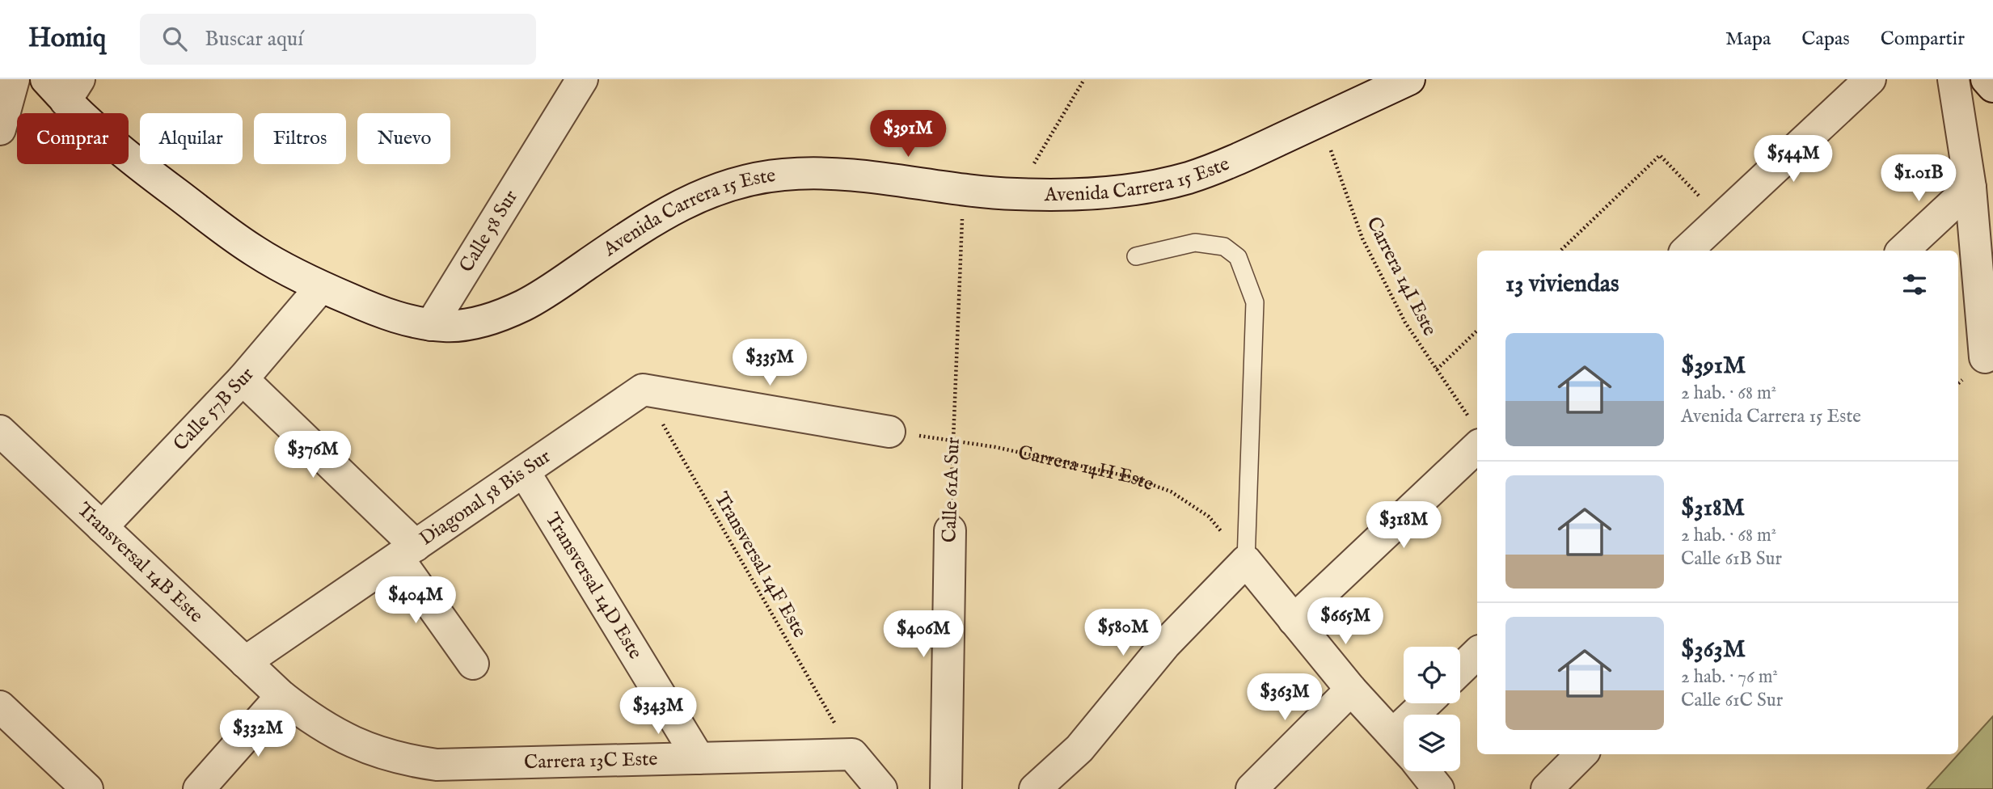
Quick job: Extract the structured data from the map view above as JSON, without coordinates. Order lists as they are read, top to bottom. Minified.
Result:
{"streets":{"street":["Avenida Carrera 15 Este","Calle 58 Sur","Calle 57B Sur","Calle 61A Sur","Diagonal 58 Bis Sur","Transversal 14B Este","Transversal 14D Este","Carrera 13C Este"],"path":["Carrera 14I Este","Carrera 14H Este","Transversal 14F Este"]},"crossings":[["Avenida Carrera 15 Este","Calle 58 Sur"],["Avenida Carrera 15 Este","Carrera 14I Este"],["Avenida Carrera 15 Este","Calle 57B Sur"],["Avenida Carrera 15 Este","Calle 61A Sur"],["Calle 57B Sur","Transversal 14B Este"],["Carrera 14H Este","Calle 61A Sur"],["Diagonal 58 Bis Sur","Transversal 14B Este"],["Diagonal 58 Bis Sur","Transversal 14F Este"],["Diagonal 58 Bis Sur","Transversal 14D Este"],["Transversal 14B Este","Carrera 13C Este"],["Transversal 14F Este","Carrera 13C Este"],["Transversal 14D Este","Carrera 13C Este"]],"page":{"header":"Homiq","search":"Buscar aquí","nav":["Mapa","Capas","Compartir"],"price":["$391M","$544M","$1.01B","$335M","$376M","$318M","$404M","$665M","$580M","$406M","$363M","$343M","$332M"],"chip":["Comprar","Alquilar","Filtros","Nuevo"],"heading":"13 viviendas","list":[{"name":"$391M","note":"2 hab. · 68 m² · Avenida Carrera 15 Este"},{"name":"$318M","note":"2 hab. · 68 m² · Calle 61B Sur"},{"name":"$363M","note":"2 hab. · 76 m² · Calle 61C Sur"}]}}
